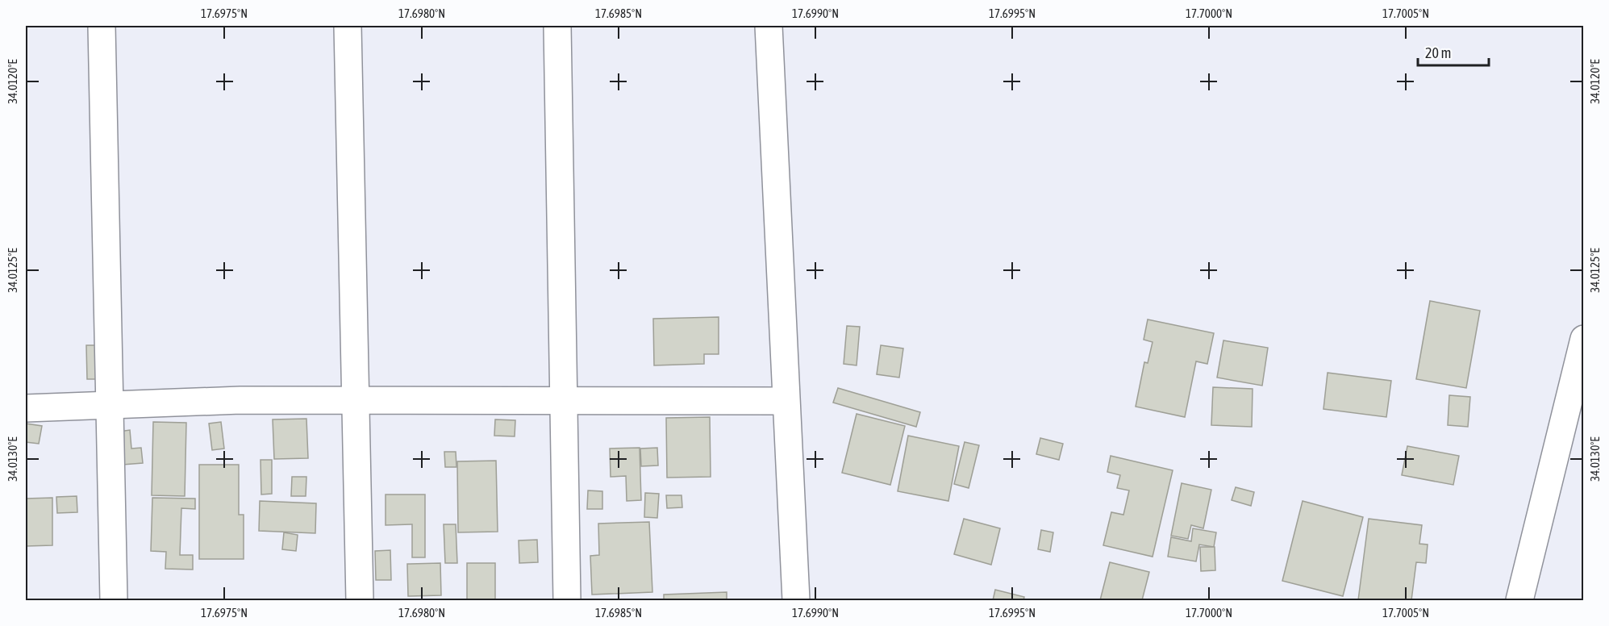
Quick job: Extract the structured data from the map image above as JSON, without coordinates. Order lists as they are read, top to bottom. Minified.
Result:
{"scale_bar":"20 m","coordinates":["17.6975°N","17.6980°N","17.6985°N","17.6990°N","17.6995°N","17.7000°N","17.7005°N","34.0120°E","34.0125°E","34.0130°E"]}
